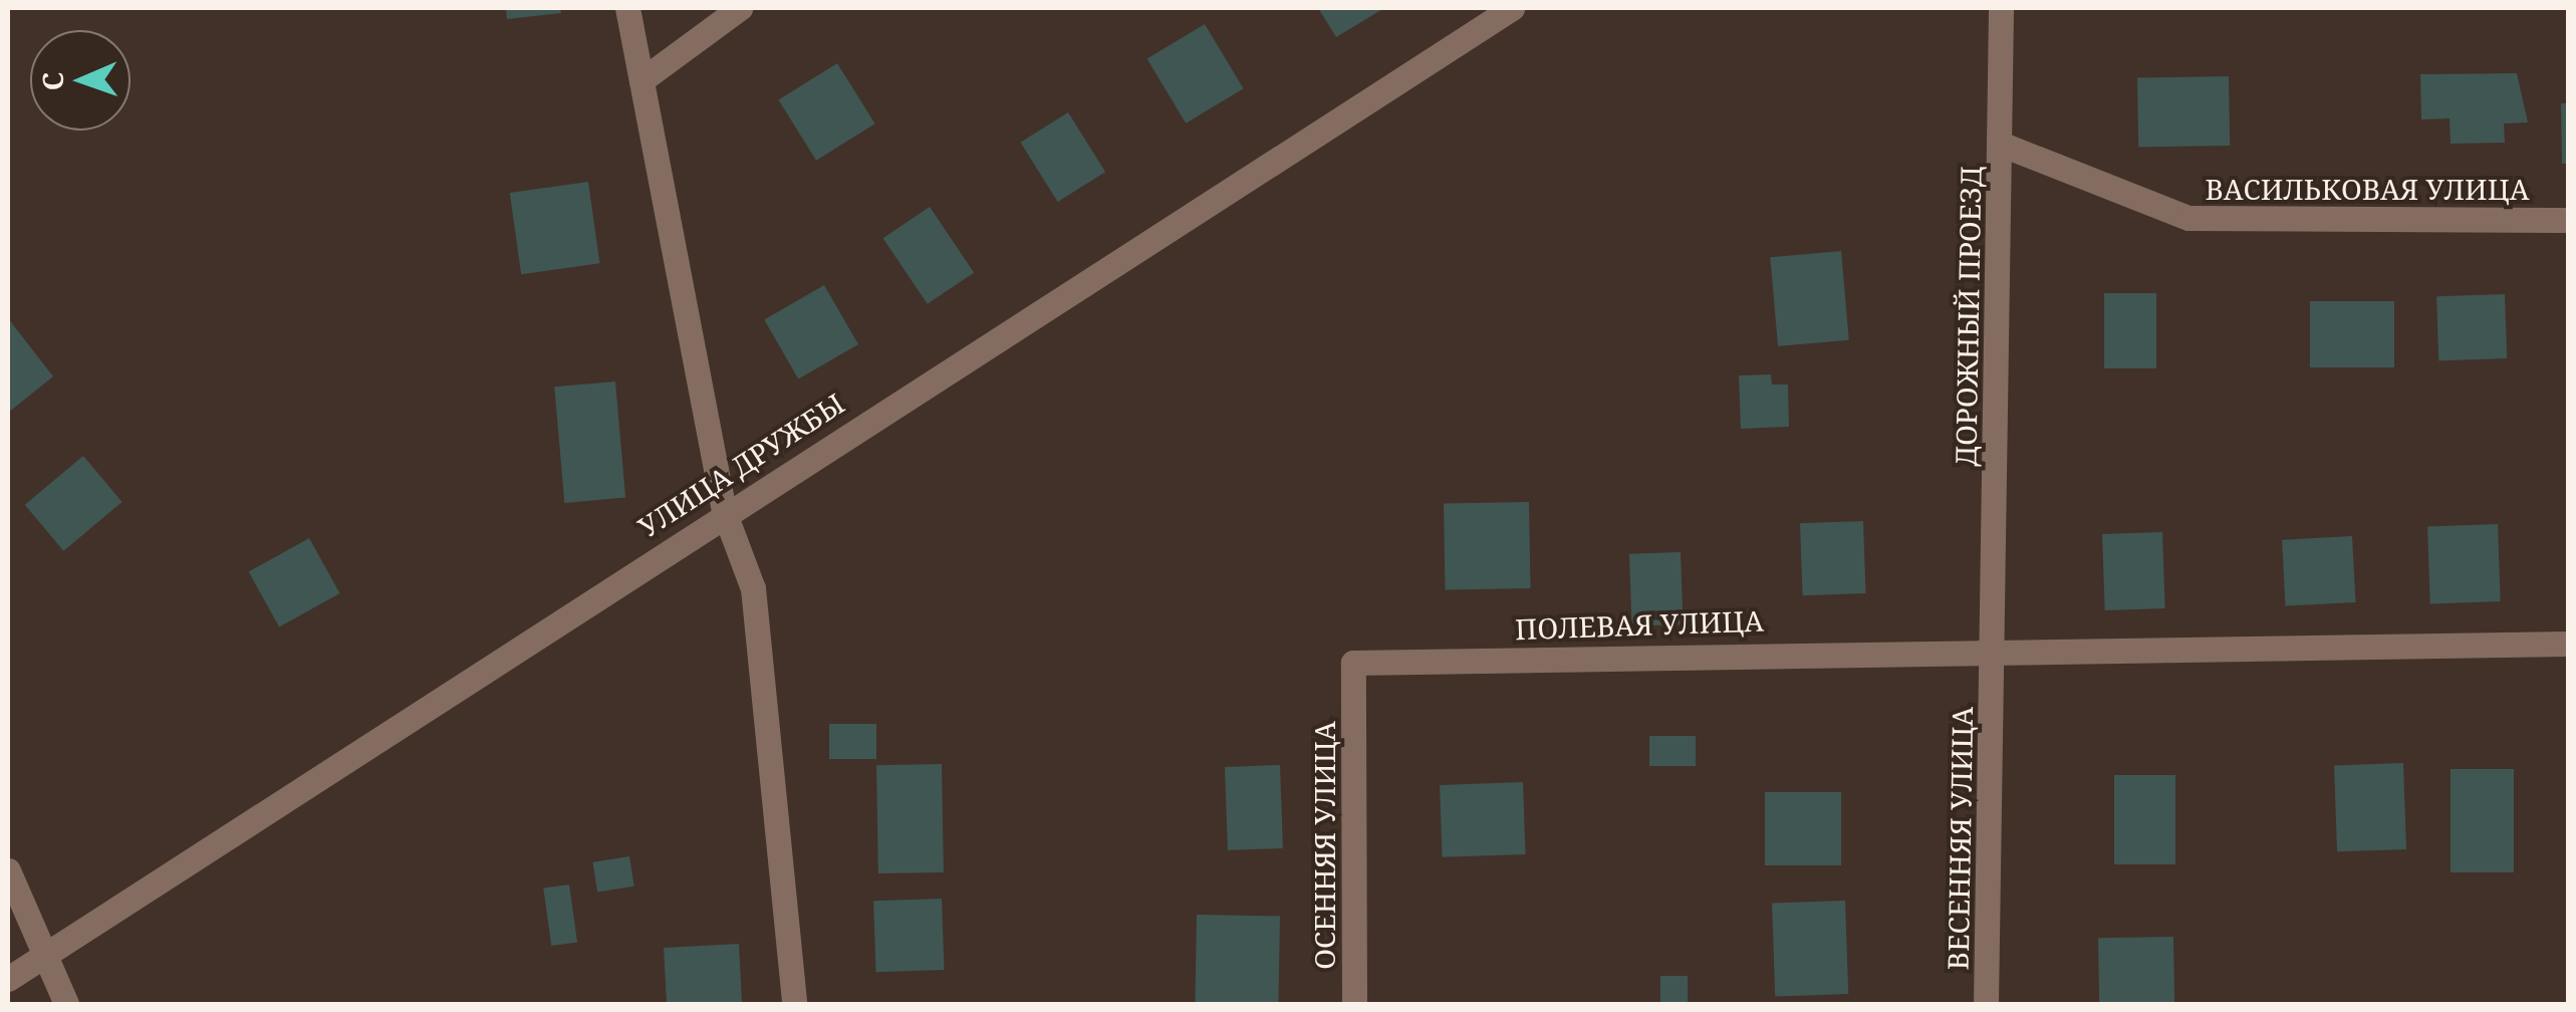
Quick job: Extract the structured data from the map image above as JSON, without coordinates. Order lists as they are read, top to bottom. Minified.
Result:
{"streets":{"street":["ВАСИЛЬКОВАЯ УЛИЦА","ДОРОЖНЫЙ ПРОЕЗД","УЛИЦА ДРУЖБЫ","ПОЛЕВАЯ УЛИЦА","ВЕСЕННЯЯ УЛИЦА","ОСЕННЯЯ УЛИЦА"]},"crossings":[["ВАСИЛЬКОВАЯ УЛИЦА","ДОРОЖНЫЙ ПРОЕЗД"],["ДОРОЖНЫЙ ПРОЕЗД","ПОЛЕВАЯ УЛИЦА"],["ДОРОЖНЫЙ ПРОЕЗД","ВЕСЕННЯЯ УЛИЦА"],["ПОЛЕВАЯ УЛИЦА","ВЕСЕННЯЯ УЛИЦА"],["ПОЛЕВАЯ УЛИЦА","ОСЕННЯЯ УЛИЦА"]],"north":"left"}
